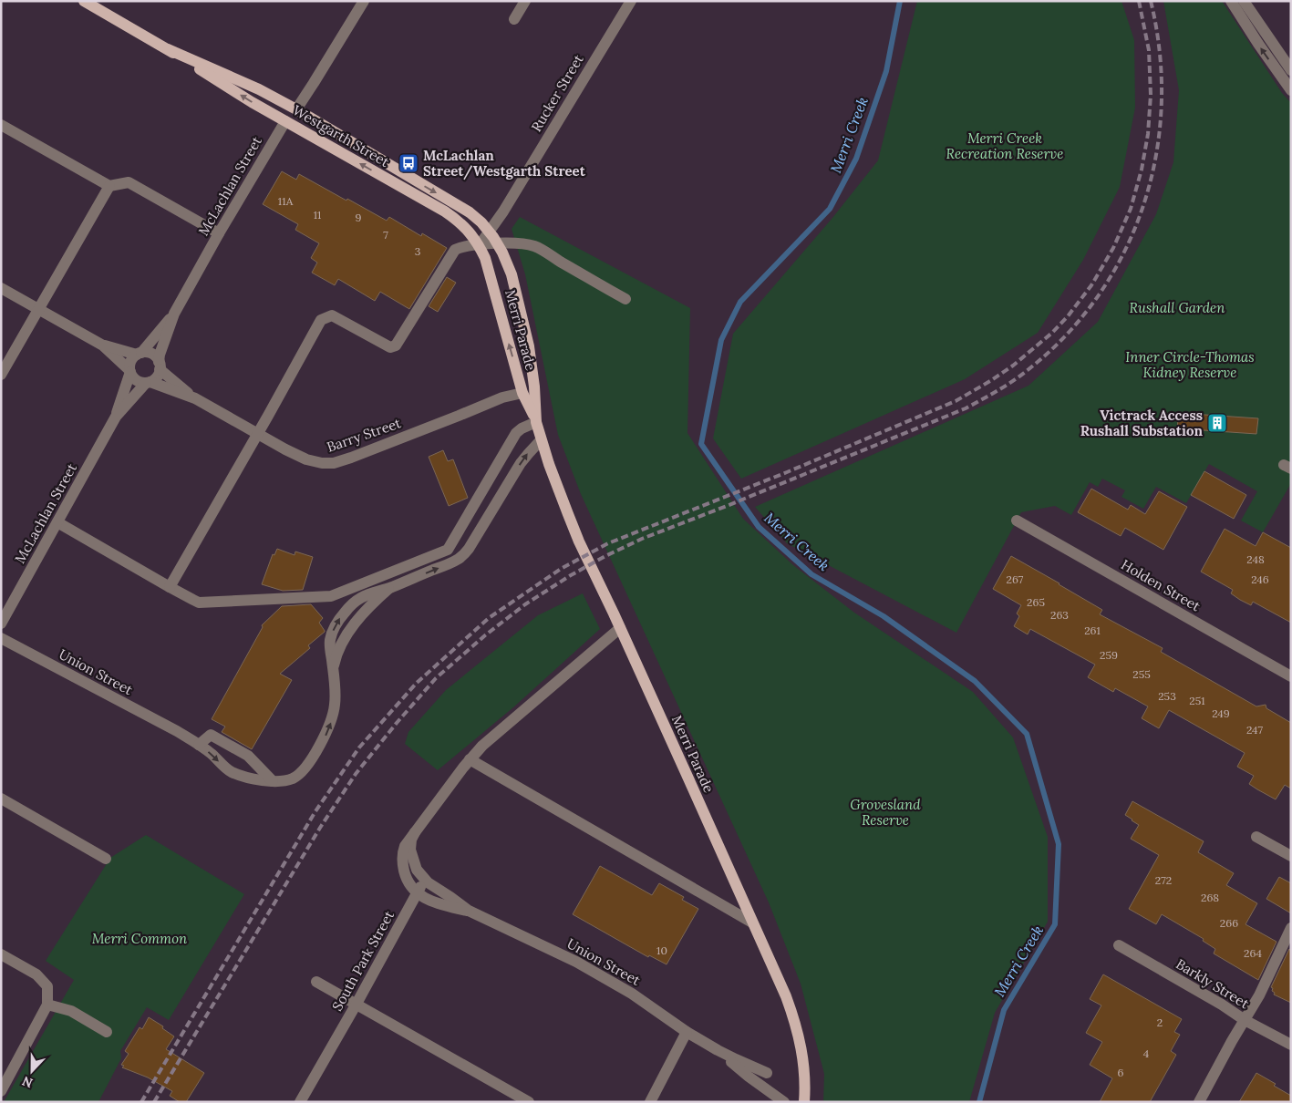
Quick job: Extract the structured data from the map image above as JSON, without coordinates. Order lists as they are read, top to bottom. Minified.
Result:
{"streets":{"main road":["Westgarth Street","Merri Parade"],"street":["Rucker Street","McLachlan Street","Barry Street","Holden Street","Union Street","South Park Street","Barkly Street"]},"crossings":[["Rucker Street","Westgarth Street"],["Rucker Street","Merri Parade"],["Westgarth Street","McLachlan Street"],["Westgarth Street","Merri Parade"],["McLachlan Street","Barry Street"],["Merri Parade","Barry Street"],["Union Street","South Park Street"]],"water":["Merri Creek"],"parks":["Merri Creek Recreation Reserve","Rushall Garden","Inner Circle-Thomas Kidney Reserve","Grovesland Reserve","Merri Common"],"places":{"bus stop":["McLachlan Street/Westgarth Street"],"building":["Victrack Access Rushall Substation"]},"house_numbers":["11A","11","9","7","3","248","267","246","265","263","261","259","255","253","251","249","247","272","268","266","10","264","2","4","6"],"north":"bottom"}
